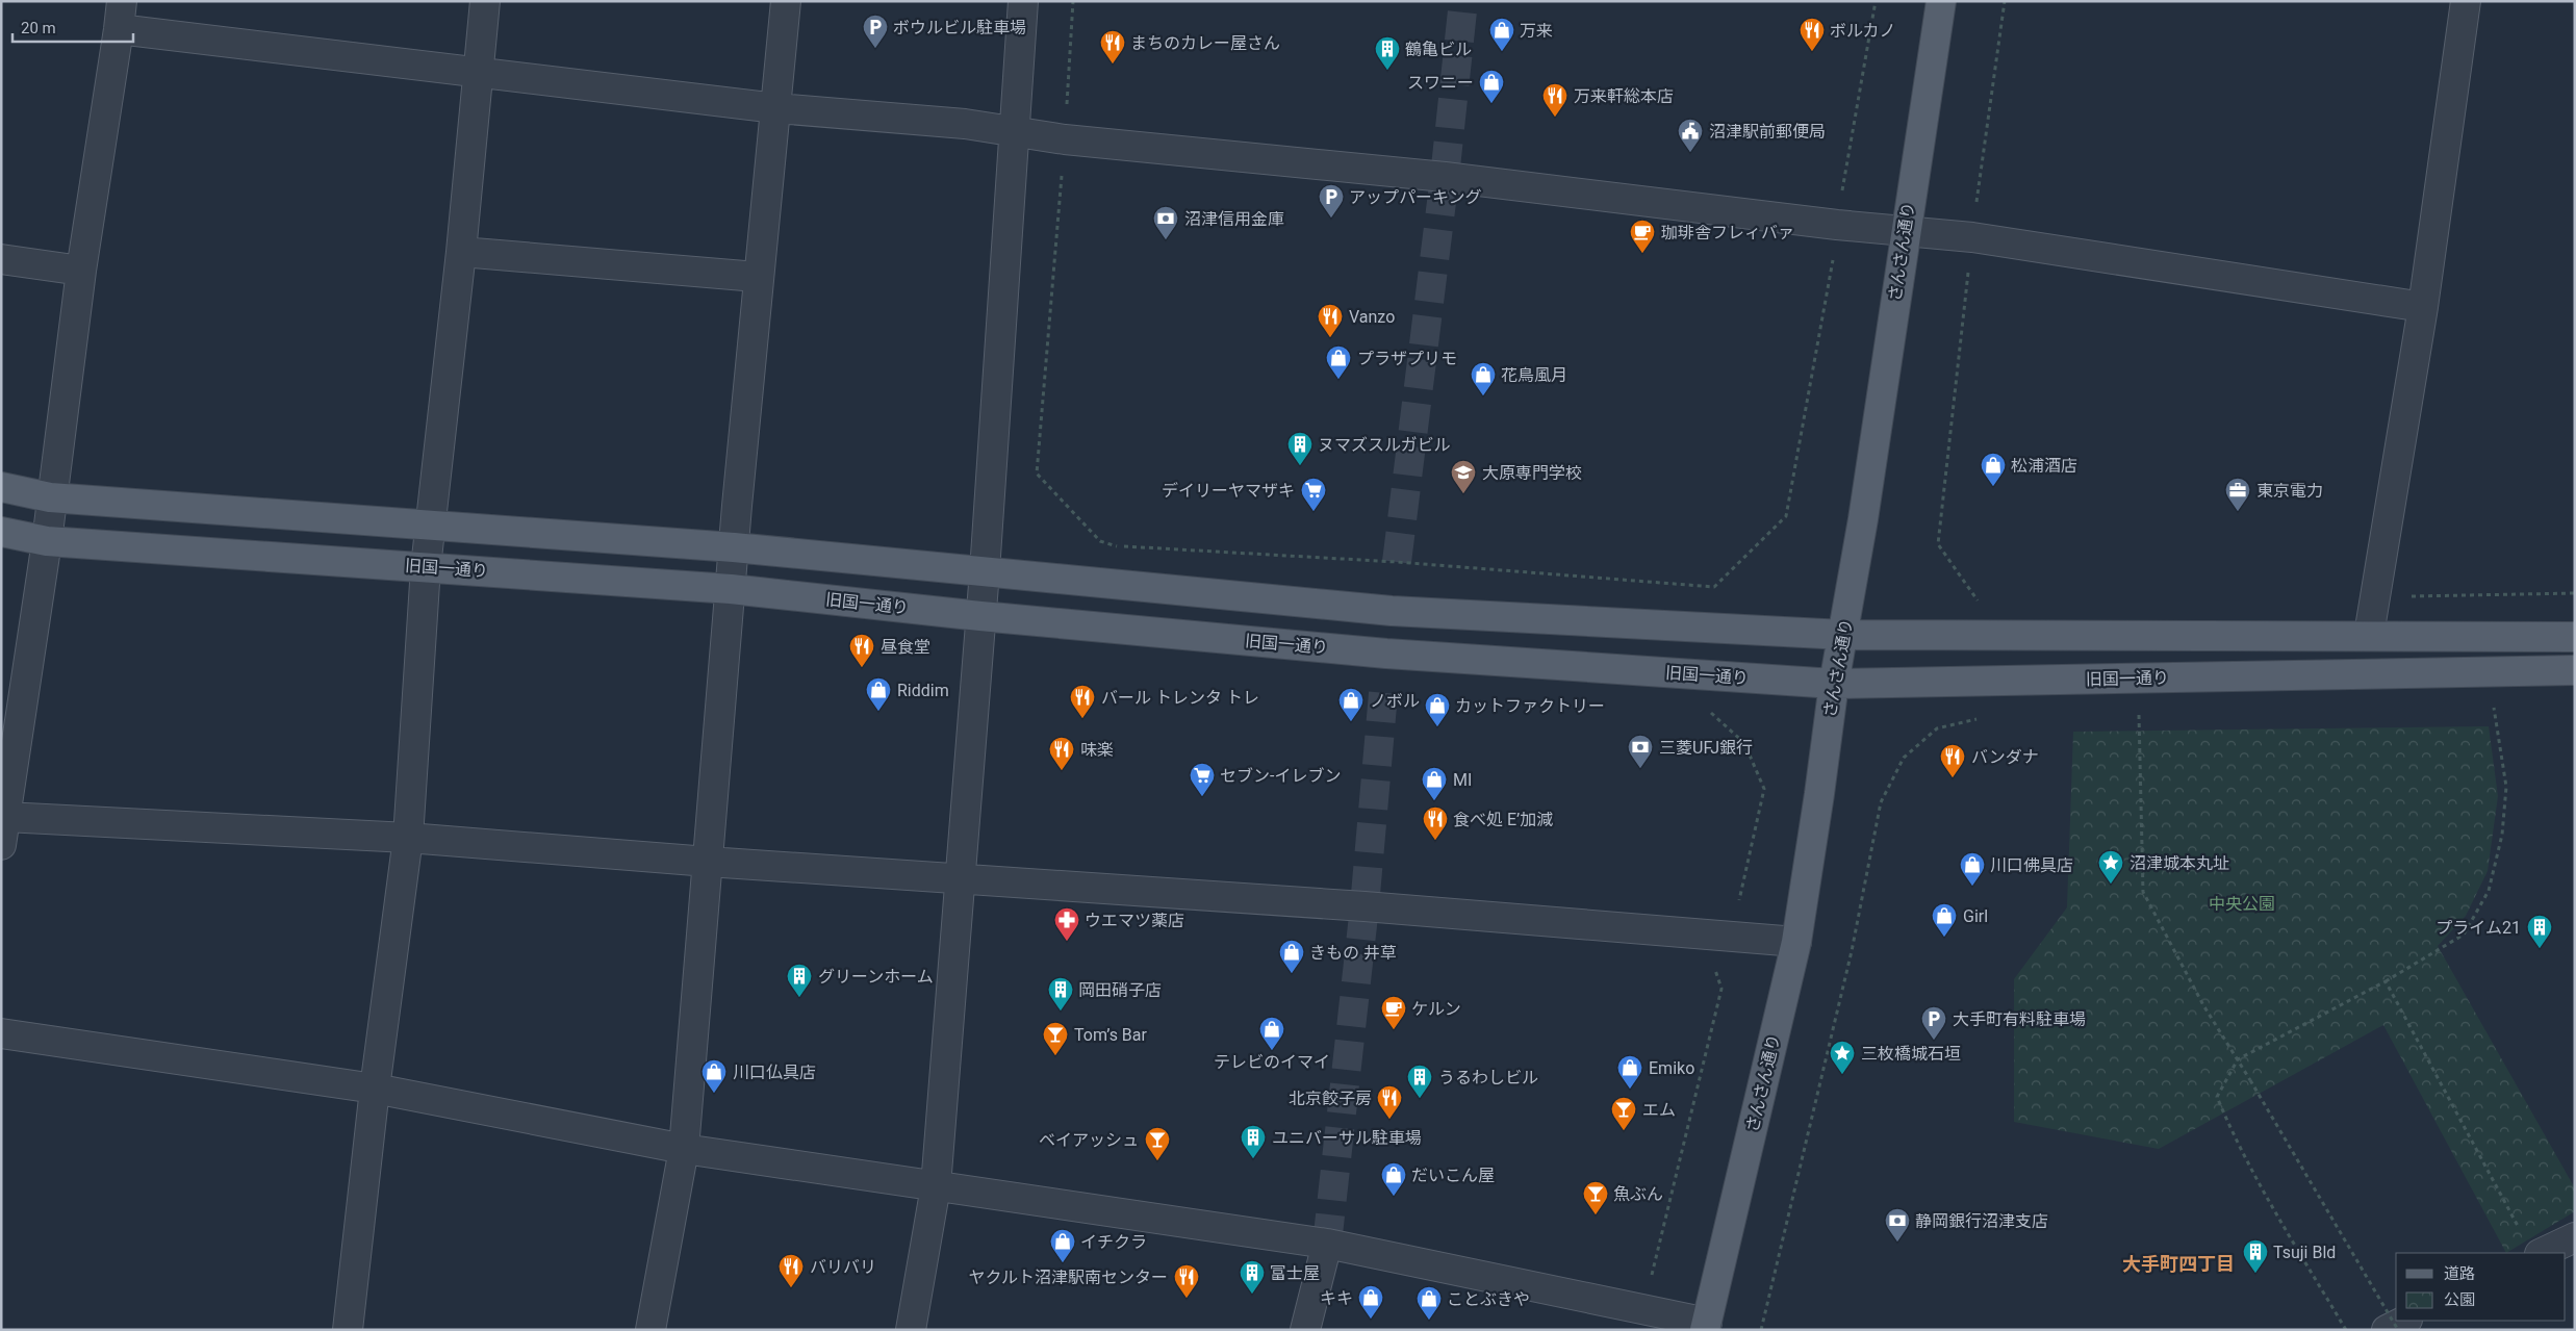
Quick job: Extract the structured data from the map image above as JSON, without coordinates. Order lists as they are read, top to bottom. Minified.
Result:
{"streets":{"main road":["さんさん通り","旧国一通り"]},"crossings":[["さんさん通り","旧国一通り"]],"districts":["大手町四丁目"],"parks":["中央公園"],"places":{"parking":["ボウルビル駐車場","アップパーキング","大手町有料駐車場"],"shop":["万来","スワニー","プラザプリモ","花鳥風月","松浦酒店","Riddim","ノボル","カットファクトリー","MI","川口佛具店","Girl","きもの 井草","テレビのイマイ","Emiko","川口仏具店","だいこん屋","イチクラ","キキ","ことぶきや"],"restaurant":["ボルカノ","まちのカレー屋さん","万来軒総本店","Vanzo","昼食堂","バール トレンタ トレ","味楽","バンダナ","食べ処 E’加減","北京餃子房","バリバリ","ヤクルト沼津駅南センター"],"building":["鶴亀ビル","ヌマズスルガビル","プライム21","グリーンホーム","岡田硝子店","うるわしビル","ユニバーサル駐車場","Tsuji Bld","富士屋"],"public building":["沼津駅前郵便局"],"bank":["沼津信用金庫","三菱UFJ銀行","静岡銀行沼津支店"],"cafe":["珈琲舎フレィバァ","ケルン"],"school or university":["大原専門学校"],"supermarket":["デイリーヤマザキ","セブン-イレブン"],"office":["東京電力"],"place":["沼津城本丸址","三枚橋城石垣"],"pharmacy":["ウエマツ薬店"],"bar":["Tom’s Bar","エム","ベイアッシュ","魚ぶん"]},"legend":["道路","公園"],"scale_bar":"20 m"}
